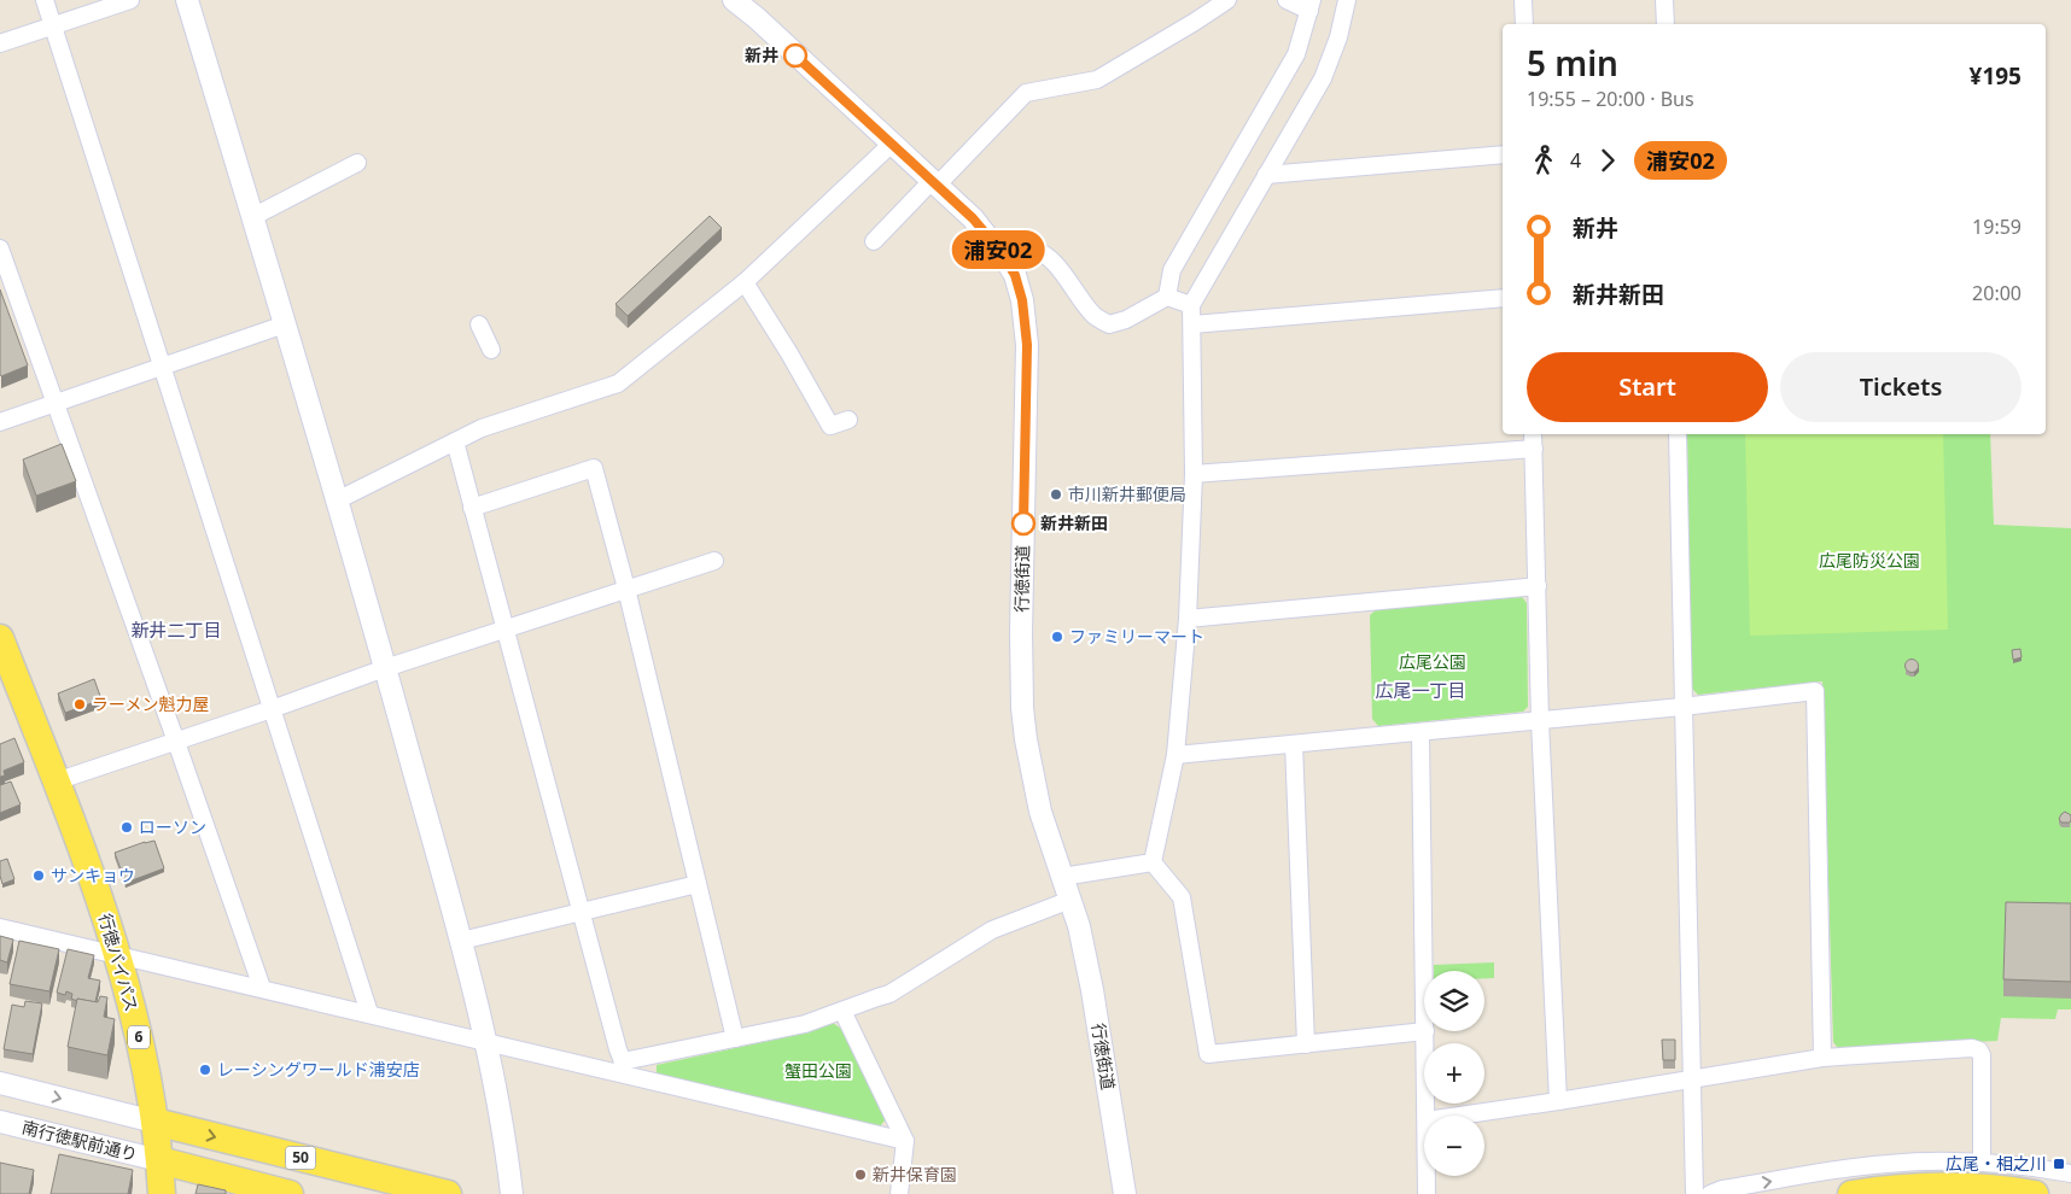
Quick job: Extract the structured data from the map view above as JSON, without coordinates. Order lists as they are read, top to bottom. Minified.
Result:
{"streets":{"main road":["行徳バイパス","6","50"],"street":["行徳街道","南行徳駅前通り"]},"crossings":[["行徳バイパス","南行徳駅前通り"],["行徳バイパス","50"],["南行徳駅前通り","50"]],"districts":["新井二丁目","広尾一丁目"],"parks":["広尾防災公園","広尾公園","蟹田公園"],"places":{"other":["新井","市川新井郵便局","新井新田","ファミリーマート","ラーメン魁力屋","ローソン","サンキョウ","レーシングワールド浦安店","新井保育園"],"transit":["広尾・相之川"]},"lines":["bus line 浦安02"],"page":{"on_map":"浦安02","heading":["5 min","19:55 – 20:00 · Bus","¥195"],"legs":["4","浦安02"],"list":[{"name":"新井","value":"19:59"},{"name":"新井新田","value":"20:00"}],"buttons":["Start","Tickets"],"map_buttons":["+","−"]}}
